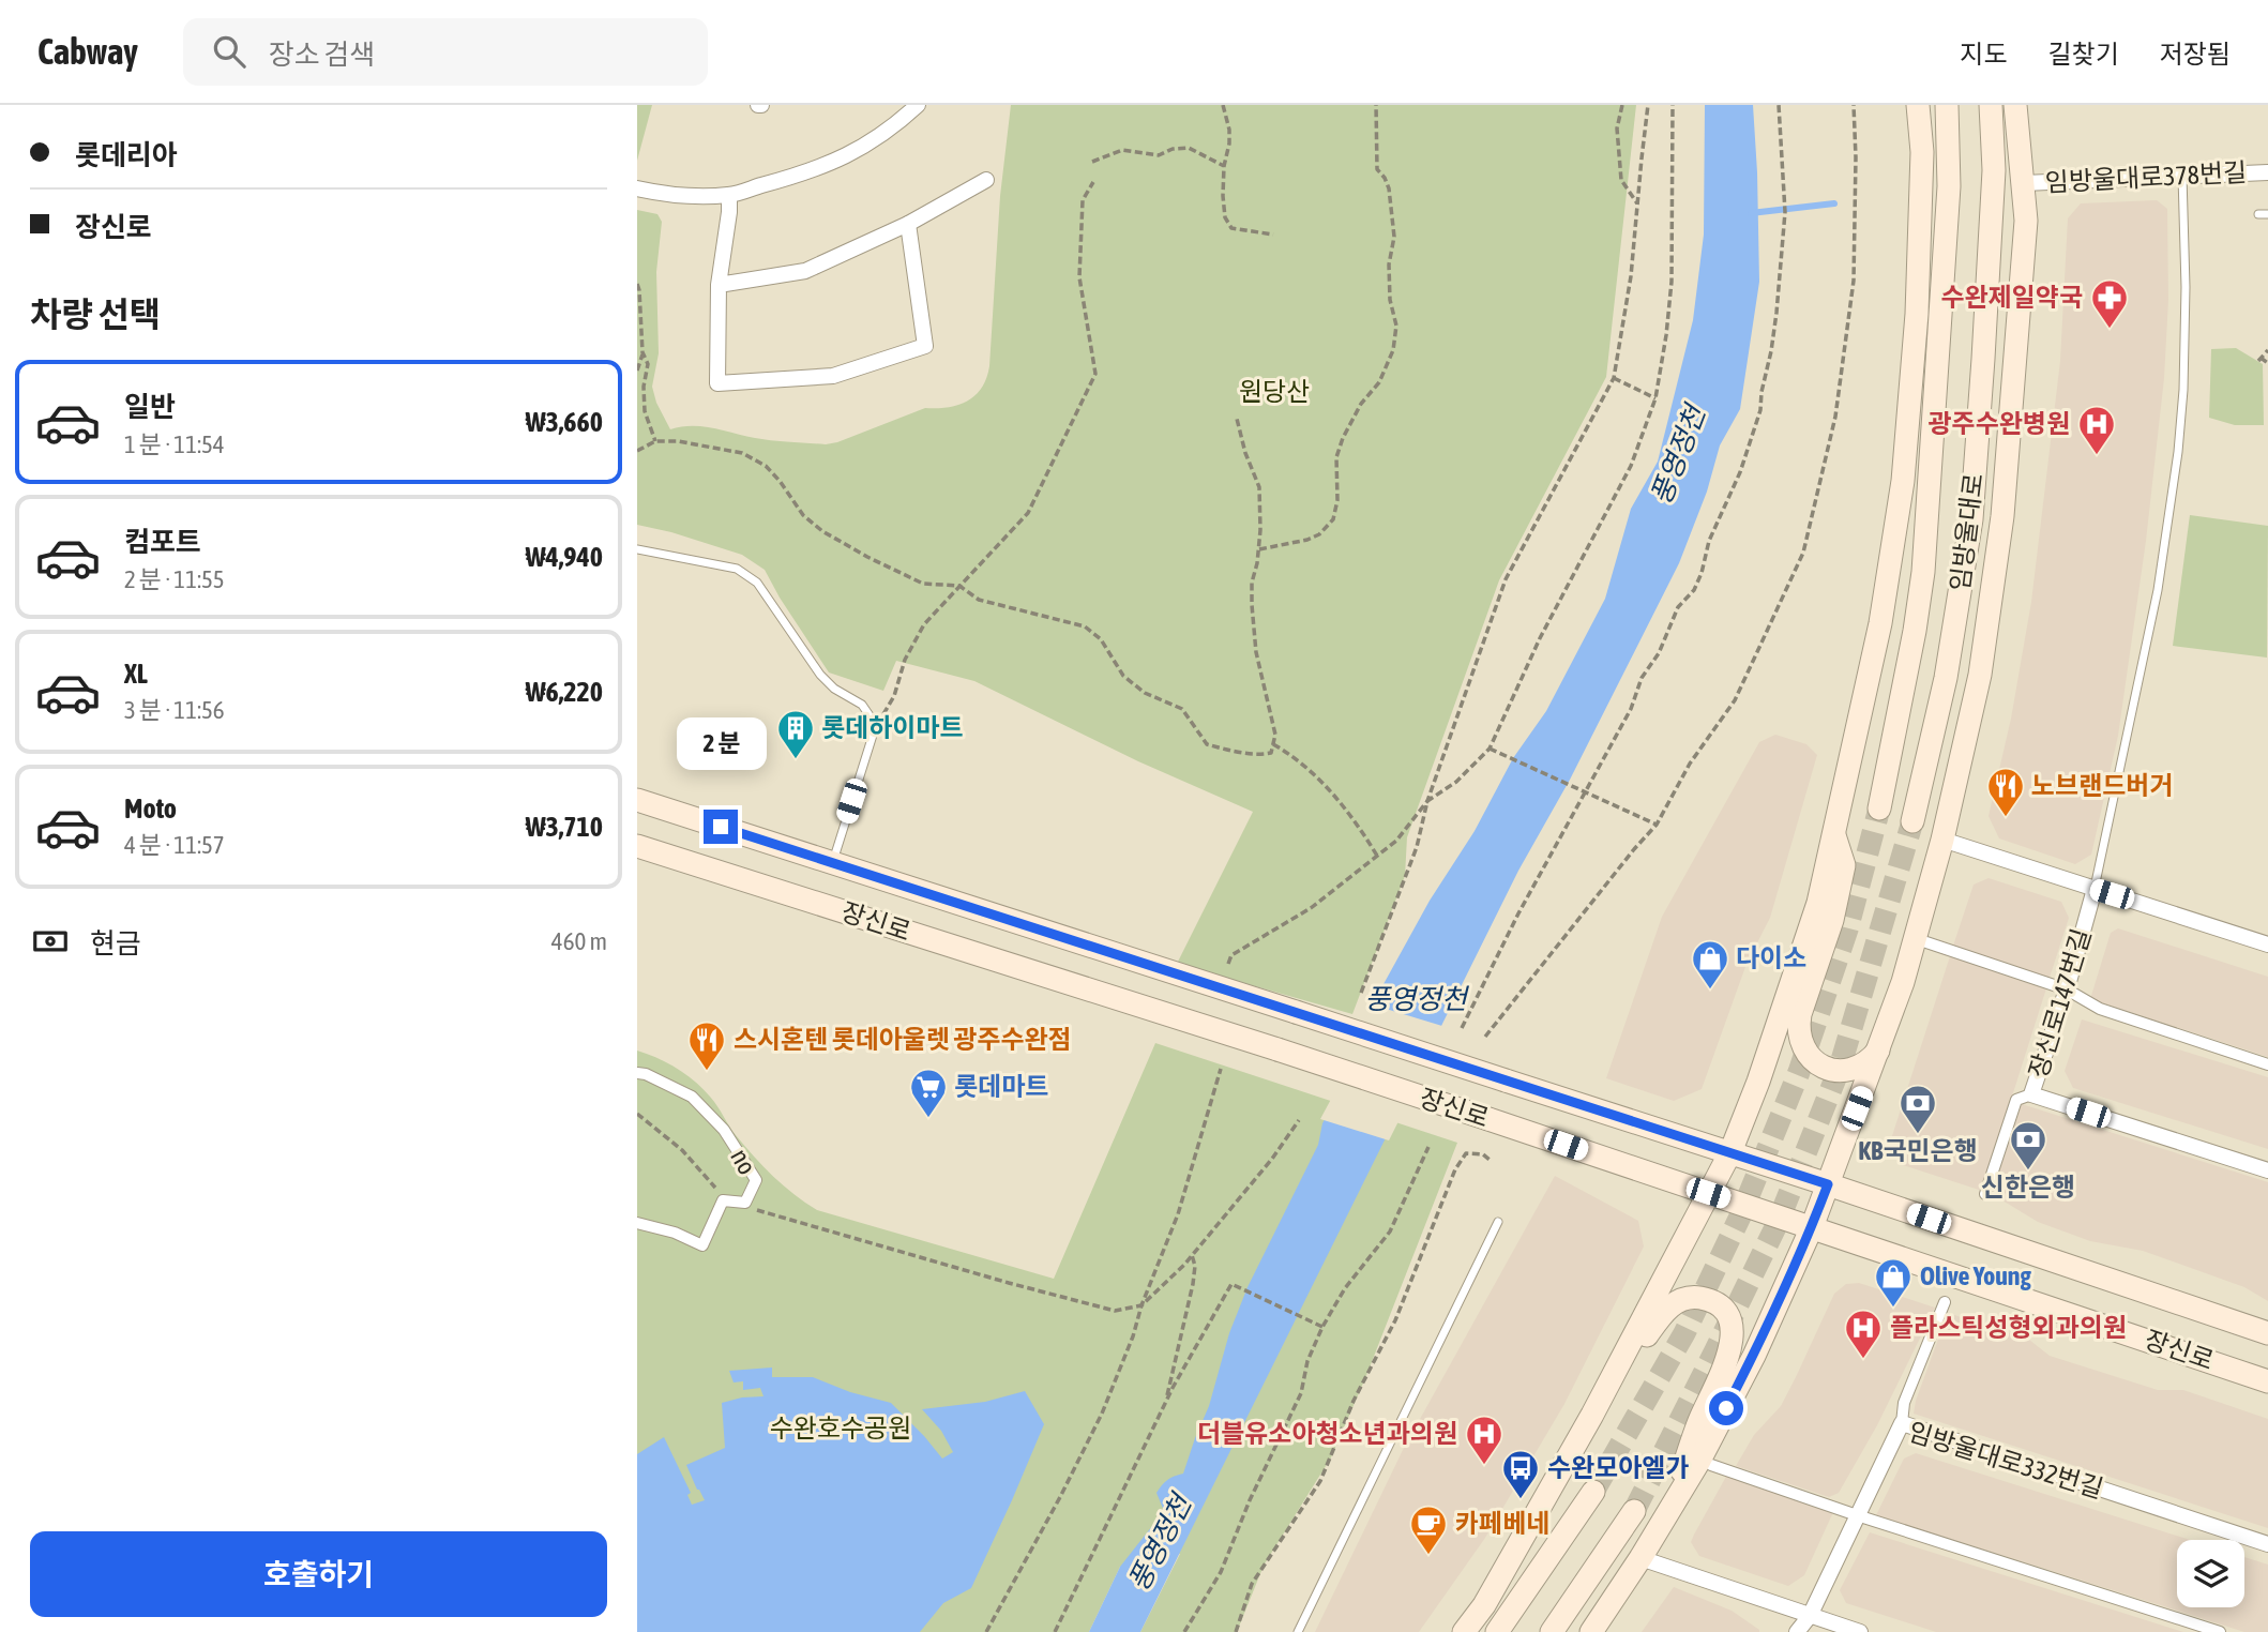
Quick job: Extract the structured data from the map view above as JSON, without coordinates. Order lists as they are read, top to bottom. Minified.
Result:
{"streets":{"main road":["임방울대로","장신로"],"street":["임방울대로378번길","장신로147번길","no","임방울대로332번길"]},"water":["풍영정천"],"parks":["원당산","수완호수공원"],"places":{"pharmacy":["수완제일약국"],"hospital":["광주수완병원","플라스틱성형외과의원","더블유소아청소년과의원"],"building":["롯데하이마트"],"restaurant":["노브랜드버거","스시혼텐 롯데아울렛 광주수완점"],"shop":["다이소","Olive Young"],"supermarket":["롯데마트"],"bank":["KB국민은행","신한은행"],"bus stop":["수완모아엘가"],"cafe":["카페베네"]},"page":{"header":"Cabway","search":"장소 검색","nav":["지도","길찾기","저장됨"],"banner":["롯데리아","장신로"],"heading":"차량 선택","list":[{"name":"일반","note":"1 분 · 11:54","value":"₩3,660"},{"name":"컴포트","note":"2 분 · 11:55","value":"₩4,940"},{"name":"XL","note":"3 분 · 11:56","value":"₩6,220"},{"name":"Moto","note":"4 분 · 11:57","value":"₩3,710"}],"bubble":"2 분","pay":["현금","460 m"],"buttons":"호출하기"}}
